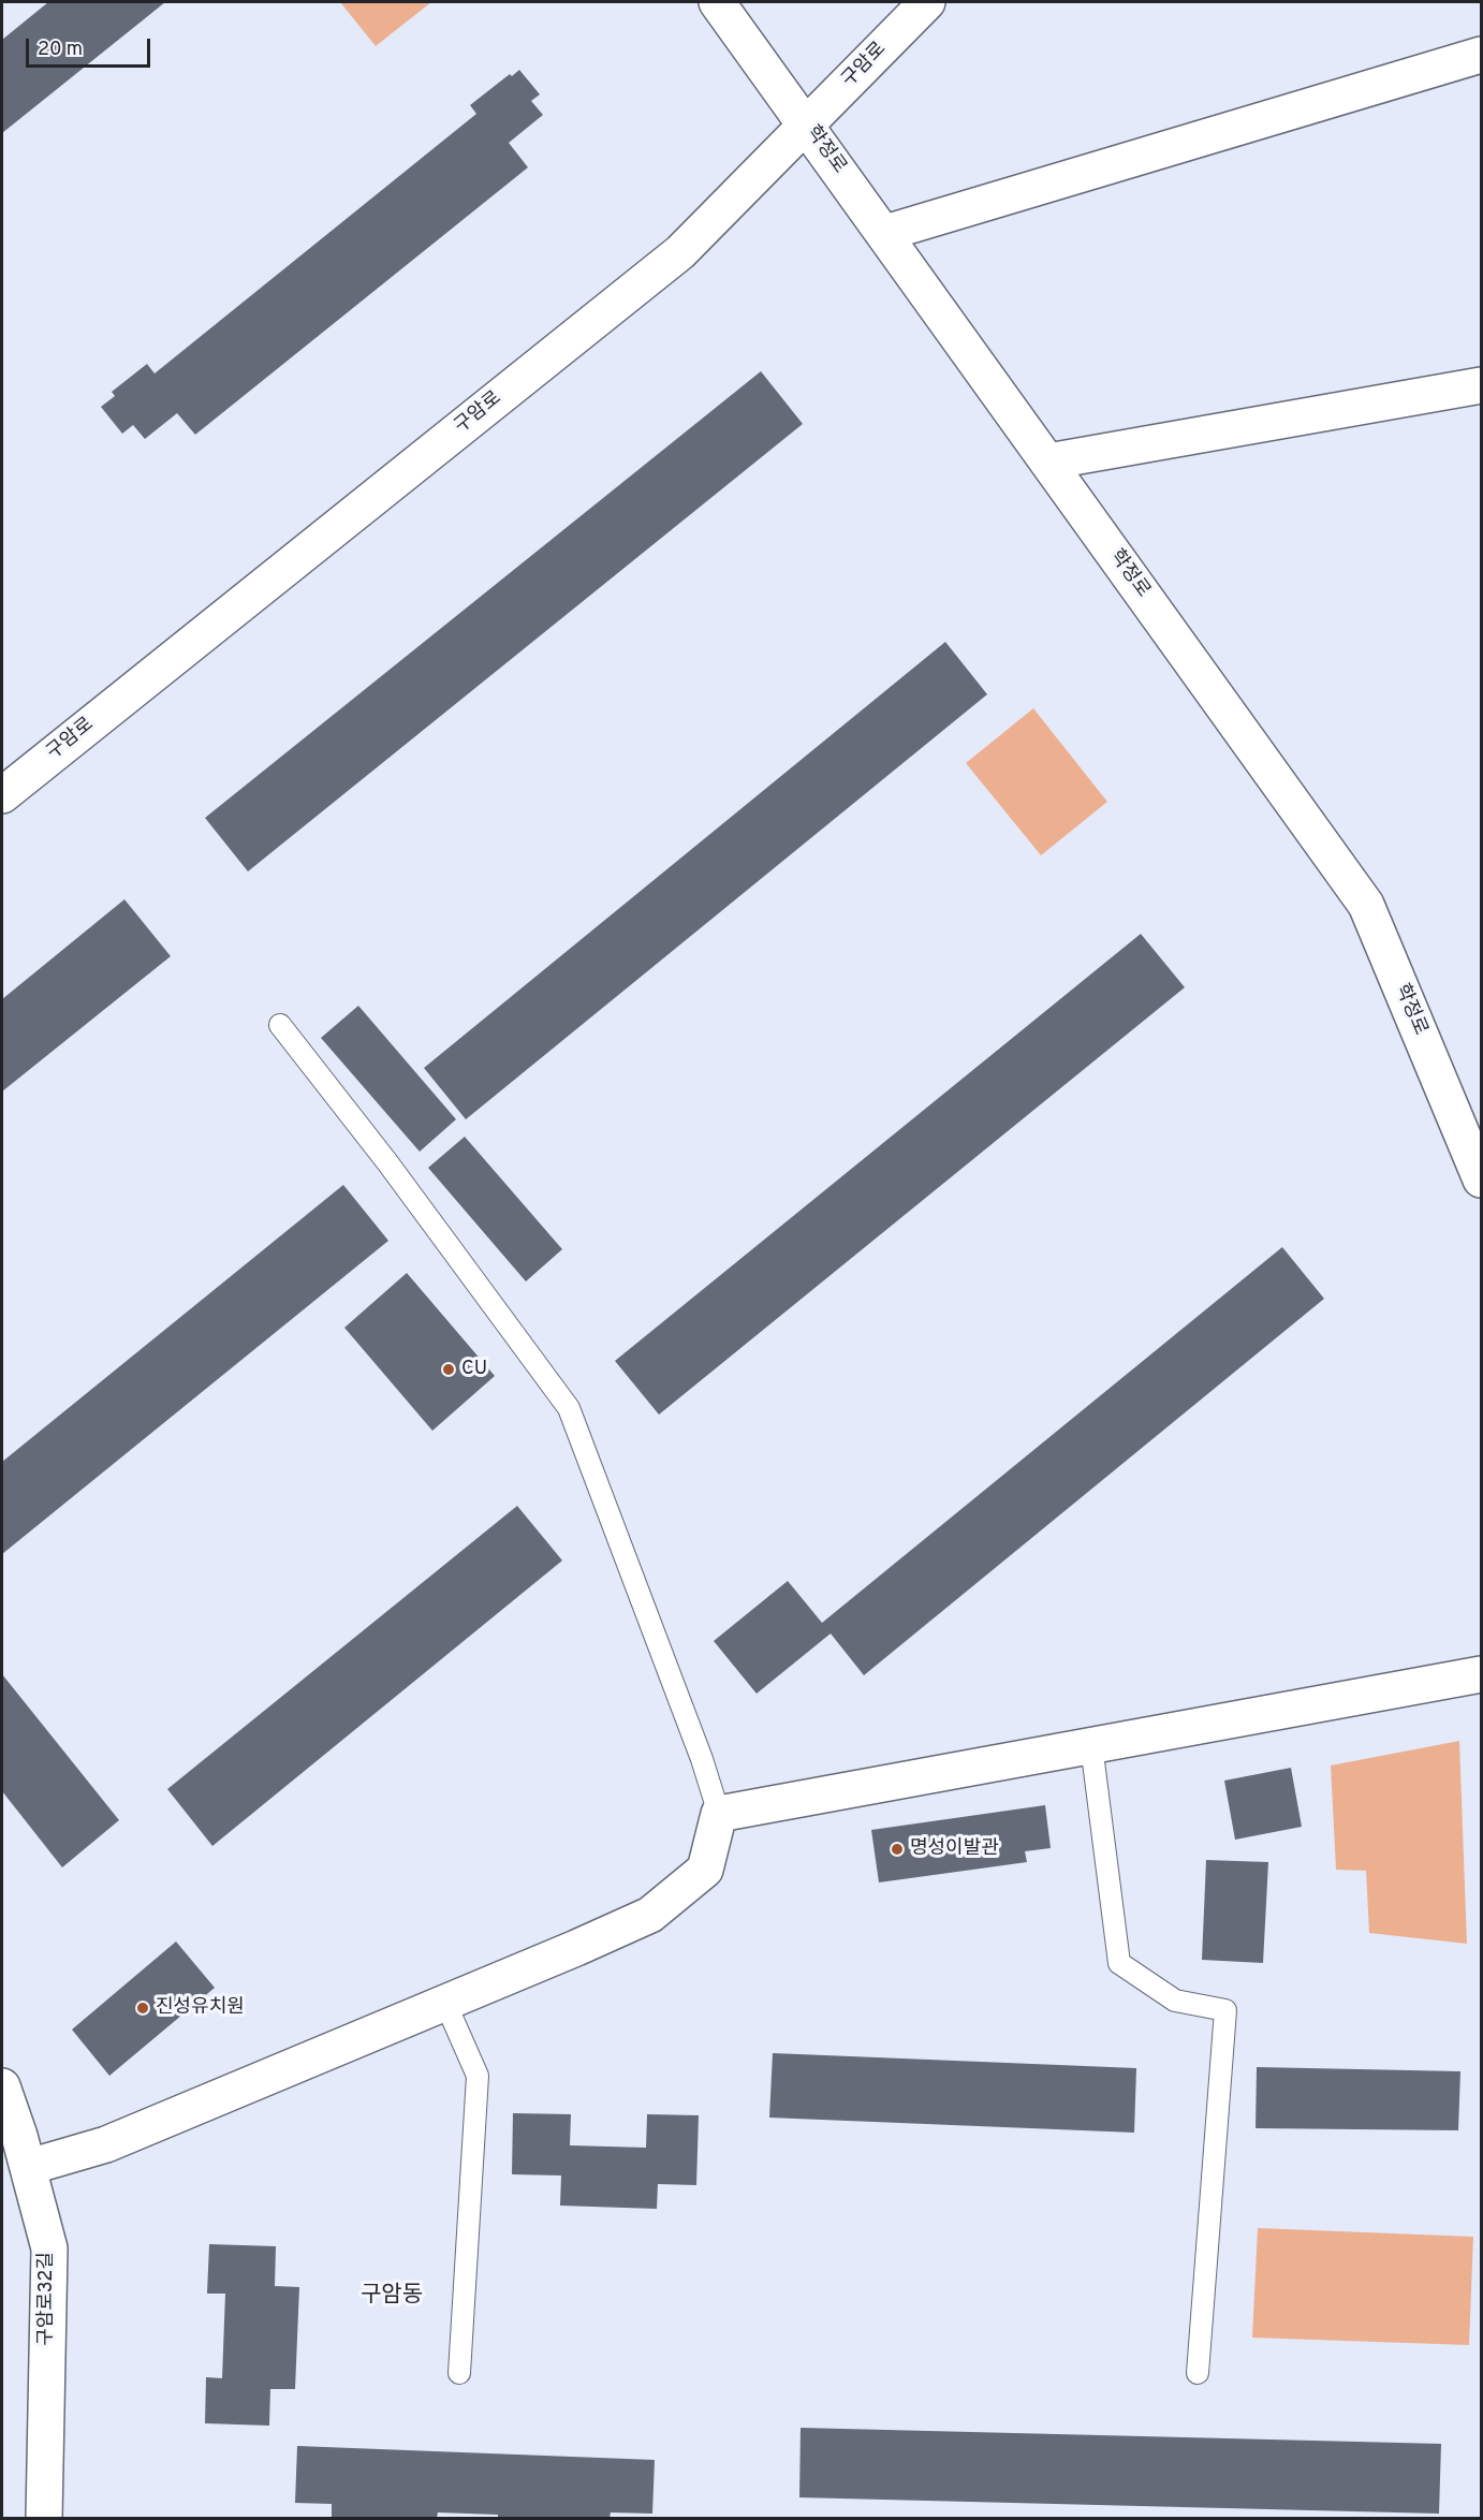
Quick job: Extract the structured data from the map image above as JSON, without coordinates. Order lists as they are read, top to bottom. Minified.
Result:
{"streets":{"street":["구암로","학정로","구암로32길"]},"crossings":[["구암로","학정로"]],"districts":["구암동"],"places":["CU","명성이발관","진성유치원"],"scale_bar":"20 m"}
